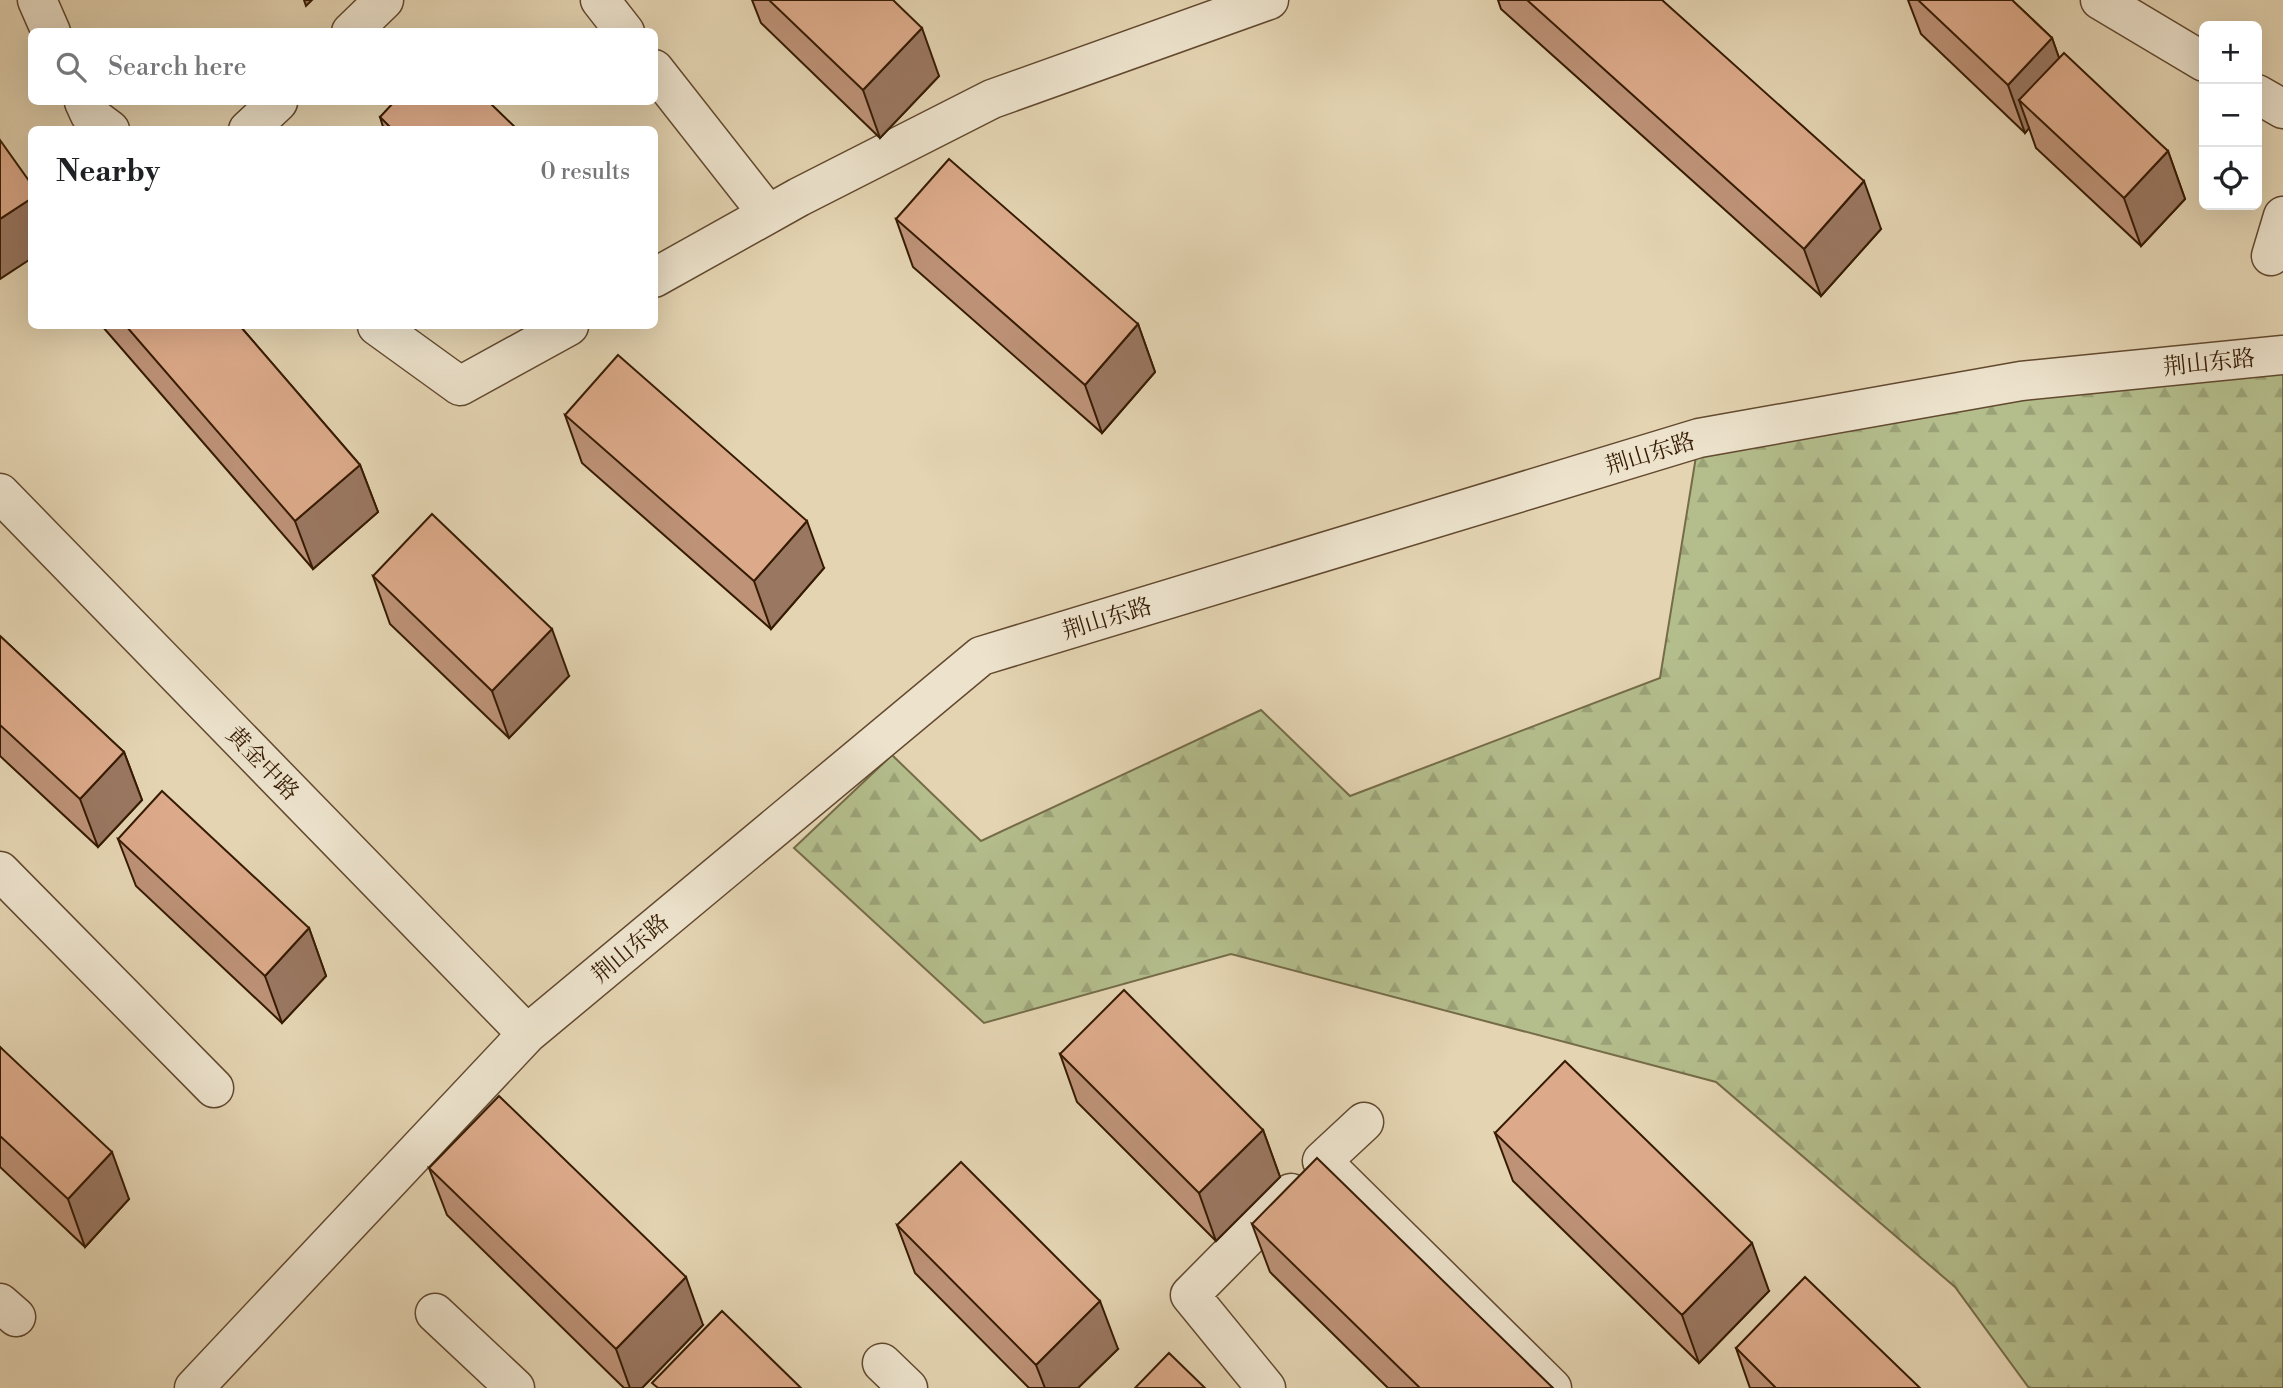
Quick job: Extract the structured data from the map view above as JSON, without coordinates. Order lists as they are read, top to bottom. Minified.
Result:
{"streets":{"street":["荆山东路","黄金中路"]},"crossings":[["荆山东路","黄金中路"]],"page":{"map_buttons":["+","−"],"search":"Search here","heading":["Nearby","0 results"]}}
